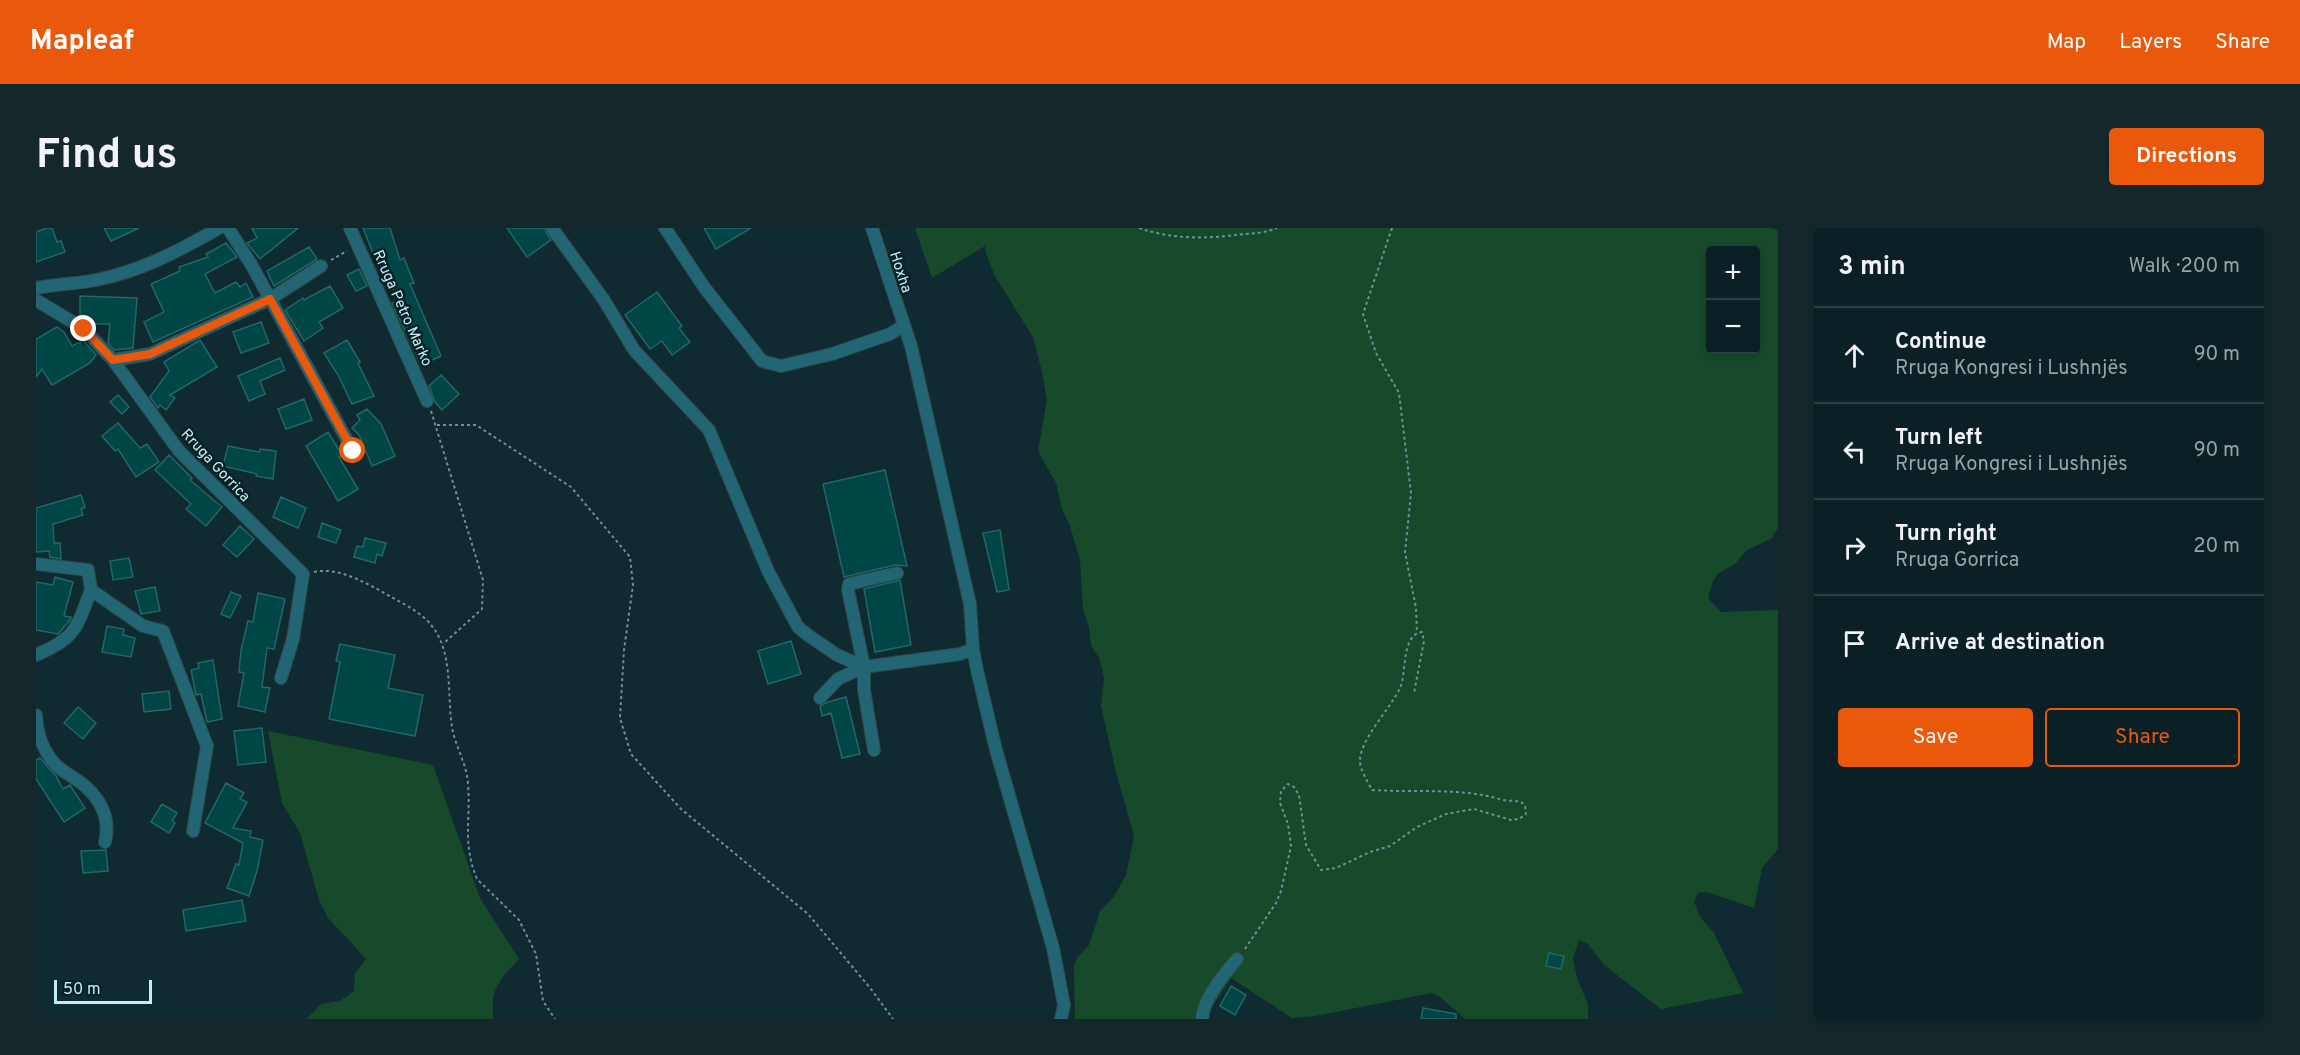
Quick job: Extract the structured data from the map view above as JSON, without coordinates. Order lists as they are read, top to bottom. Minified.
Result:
{"streets":{"street":["Hoxha","Rruga Petro Marko","Rruga Gorrica"]},"scale_bar":"50 m","page":{"header":"Mapleaf","nav":["Map","Layers","Share"],"buttons":["Directions",["Save","Share"]],"title":"Find us","heading":["3 min","Walk · 200 m"],"map_buttons":["+","−"],"list":[["Continue","Rruga Kongresi i Lushnjës","90 m"],["Turn left","Rruga Kongresi i Lushnjës","90 m"],["Turn right","Rruga Gorrica","20 m"],"Arrive at destination"],"scale":"50 m"}}
